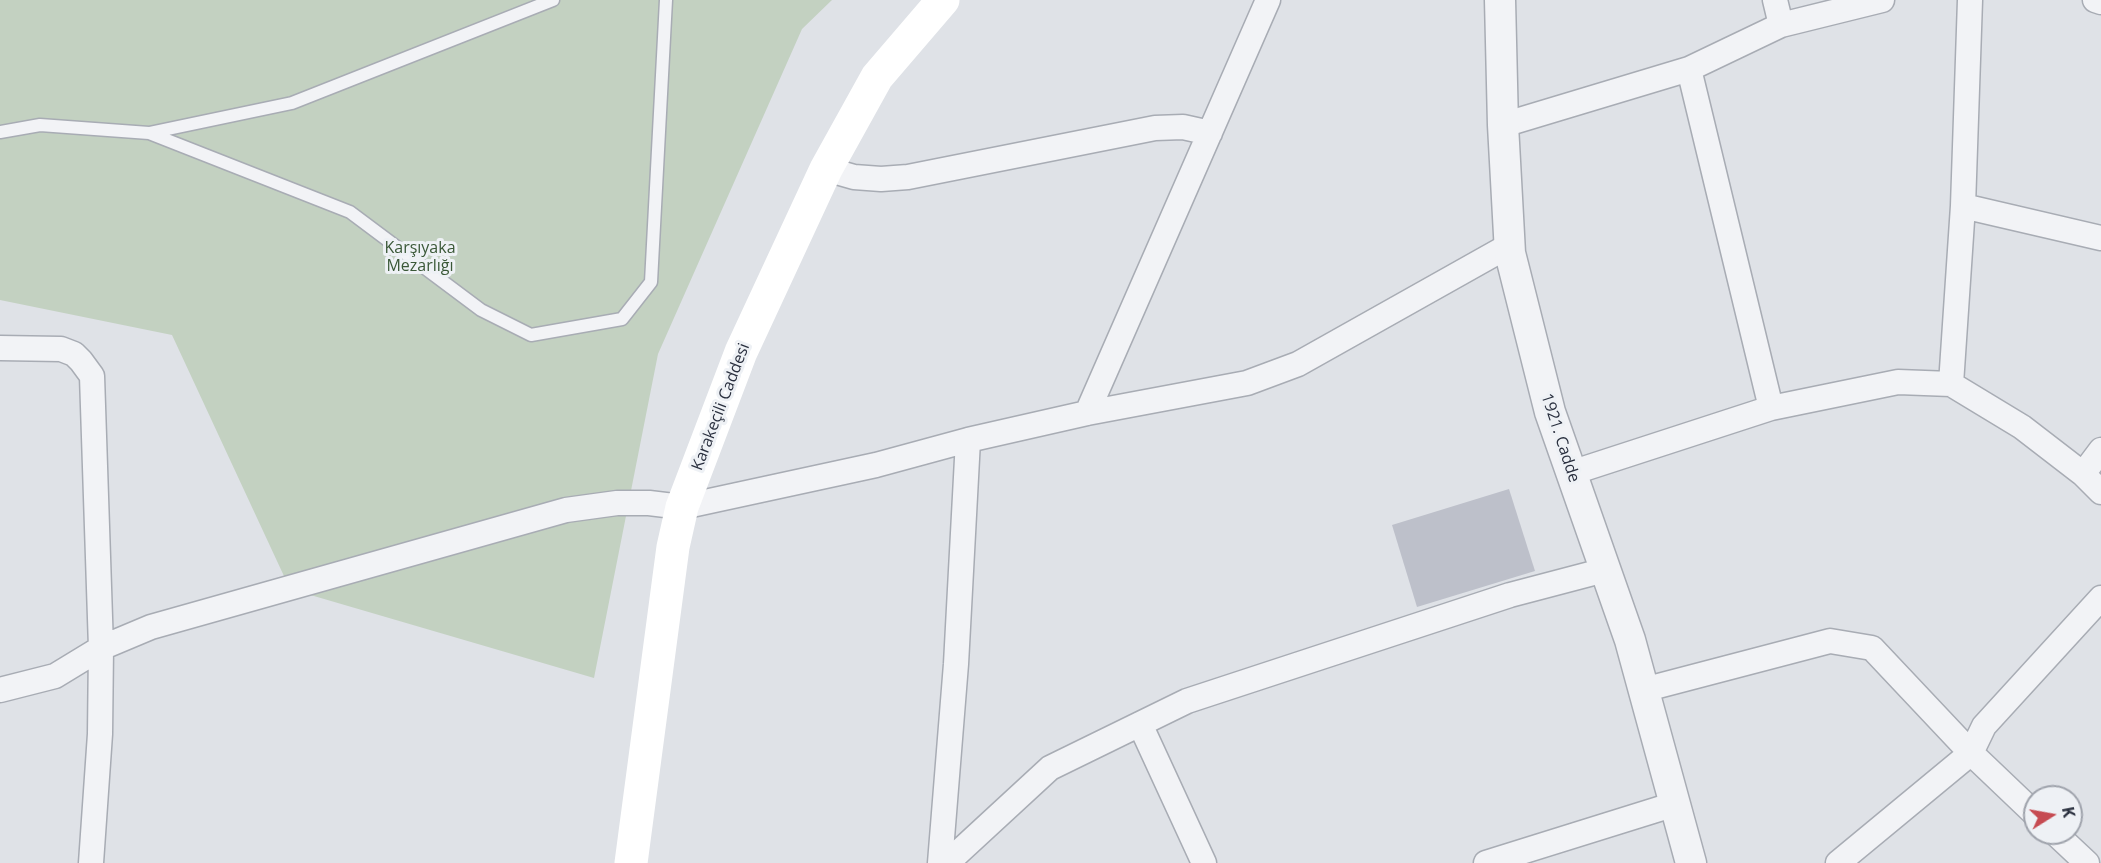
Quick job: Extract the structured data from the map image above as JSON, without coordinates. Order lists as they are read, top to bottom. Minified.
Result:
{"streets":{"main road":["Karakeçili Caddesi"],"street":["1921. Cadde"]},"parks":["Karşıyaka Mezarlığı"],"north":"right"}
